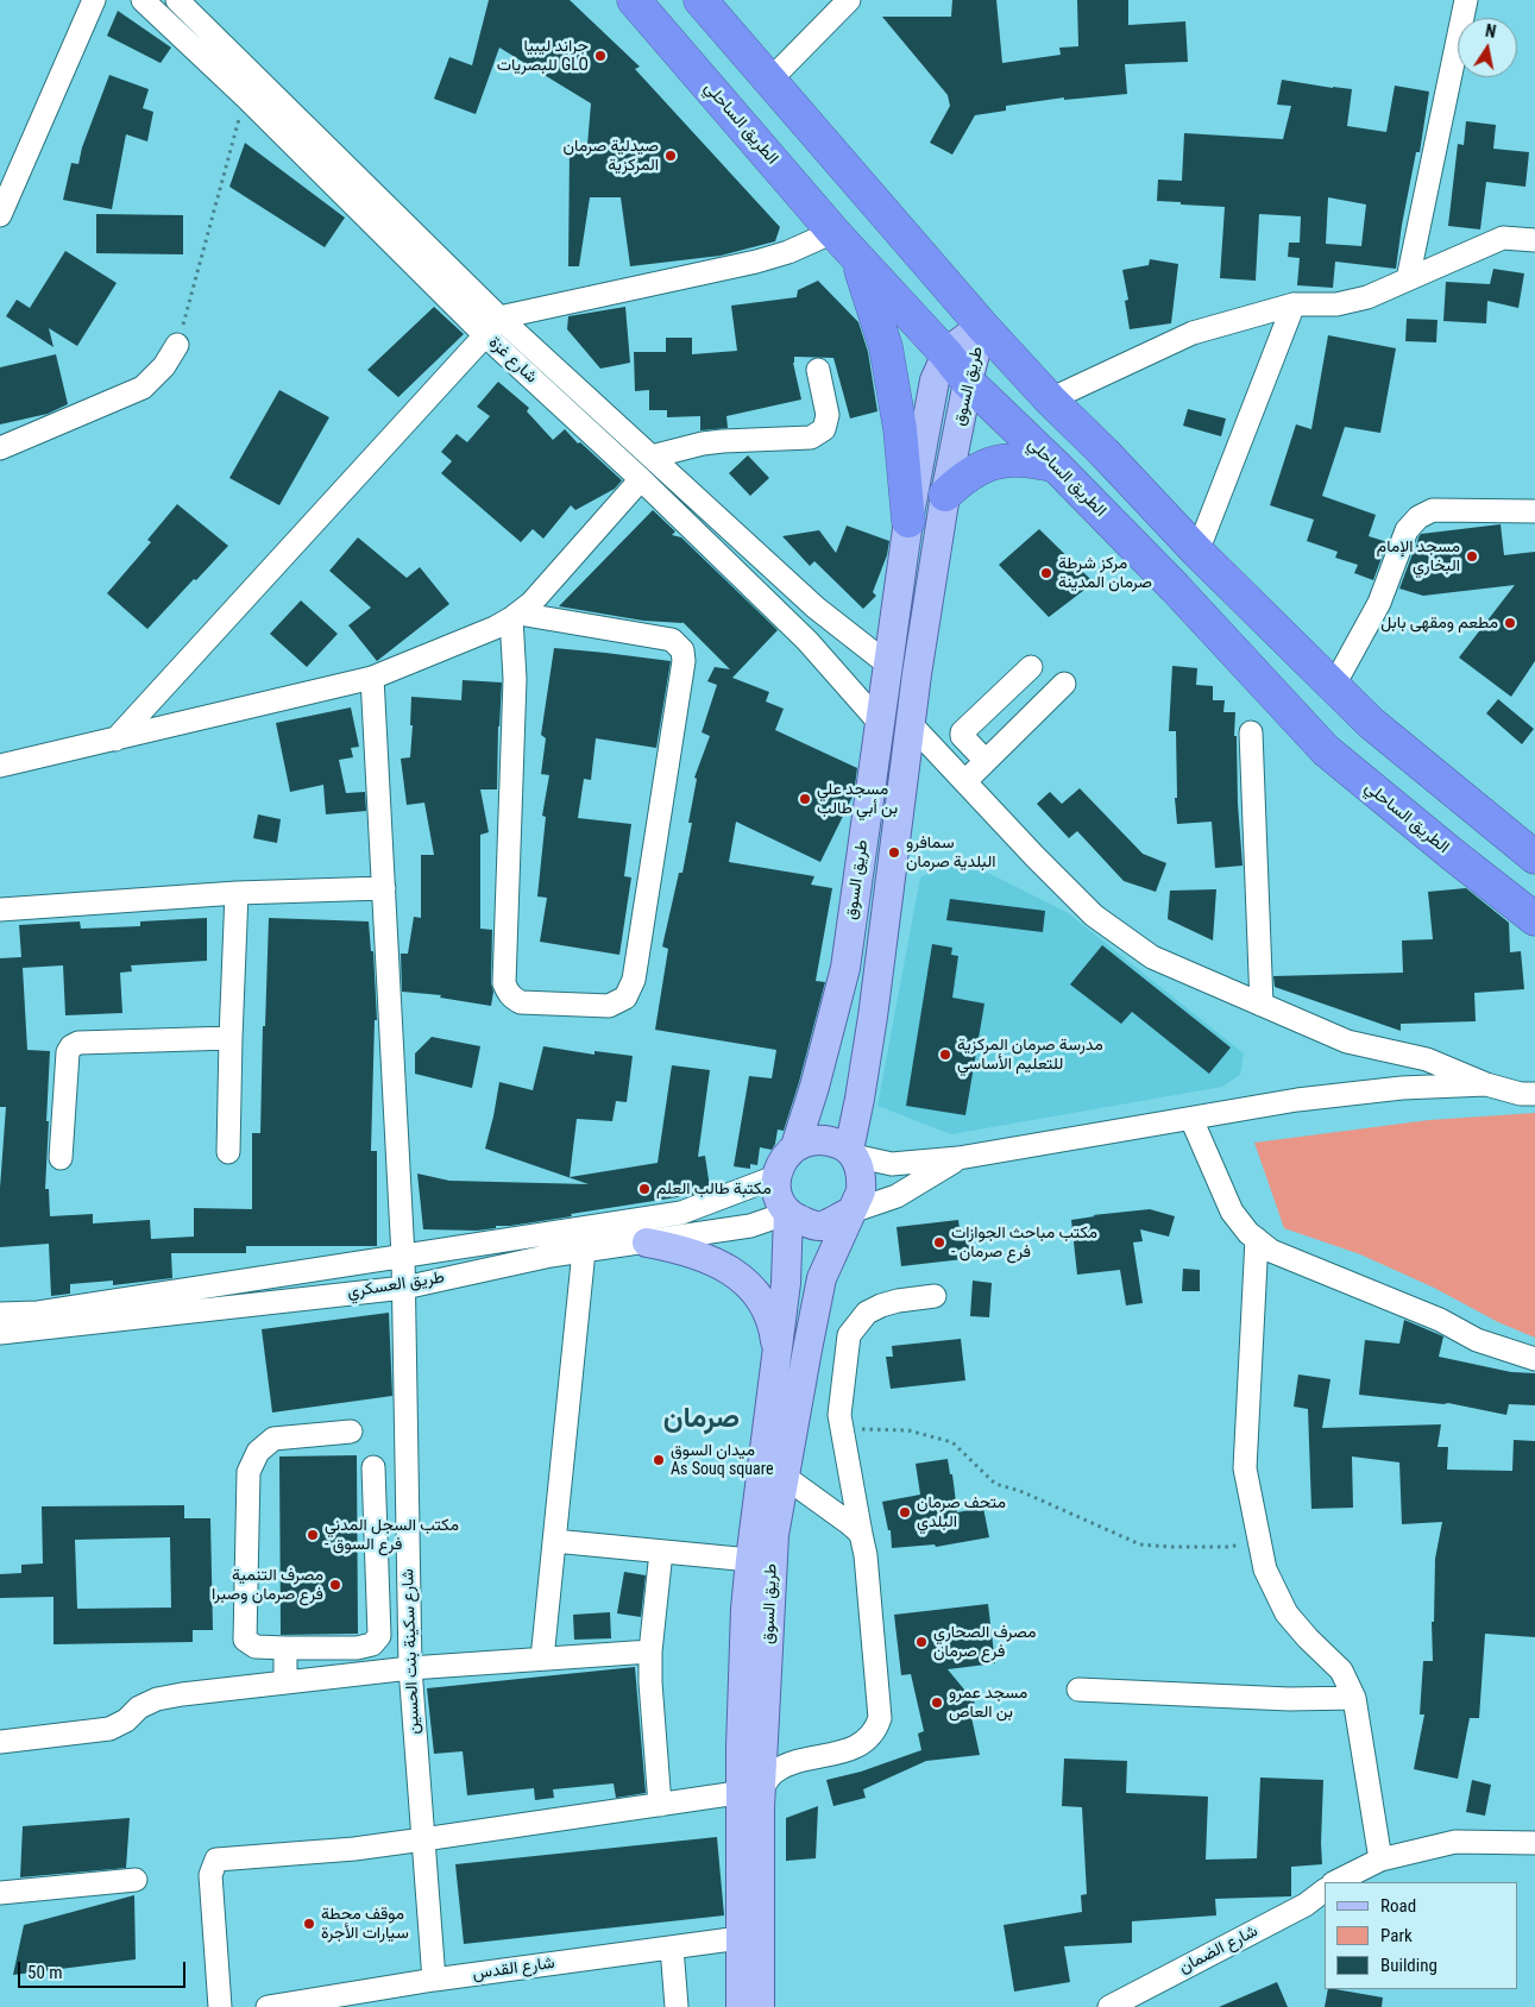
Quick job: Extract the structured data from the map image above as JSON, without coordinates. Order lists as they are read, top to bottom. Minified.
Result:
{"streets":{"highway":["الطريق الساحلي"],"main road":["طريق السوق"],"street":["شارع غزة","طريق العسكري","شارع سكينة بنت الحسين","شارع الضمان","شارع القدس"]},"crossings":[["الطريق الساحلي","طريق السوق"],["شارع غزة","طريق السوق"],["طريق السوق","طريق العسكري"],["طريق السوق","شارع القدس"],["طريق العسكري","شارع سكينة بنت الحسين"],["شارع سكينة بنت الحسين","شارع القدس"]],"districts":["صرمان"],"places":["جراند ليبيا للبصريات GLO","صيدلية صرمان المركزية","مسجد الإمام البخاري","مركز شرطة صرمان المدينة","مطعم ومقهى بابل","مسجد علي بن أبي طالب","سمافرو البلدية صرمان","مدرسة صرمان المركزية للتعليم الأساسي","مكتبة طالب العلم","مكتب مباحث الجوازات - فرع صرمان","ميدان السوق As Souq square","متحف صرمان البلدي","مكتب السجل المدني - فرع السوق","مصرف التنمية فرع صرمان وصبرا","مصرف الصحاري فرع صرمان","مسجد عمرو بن العاص","موقف محطة سيارات الأجرة"],"legend":["Road","Park","Building"],"scale_bar":"50 m","north":"top"}
